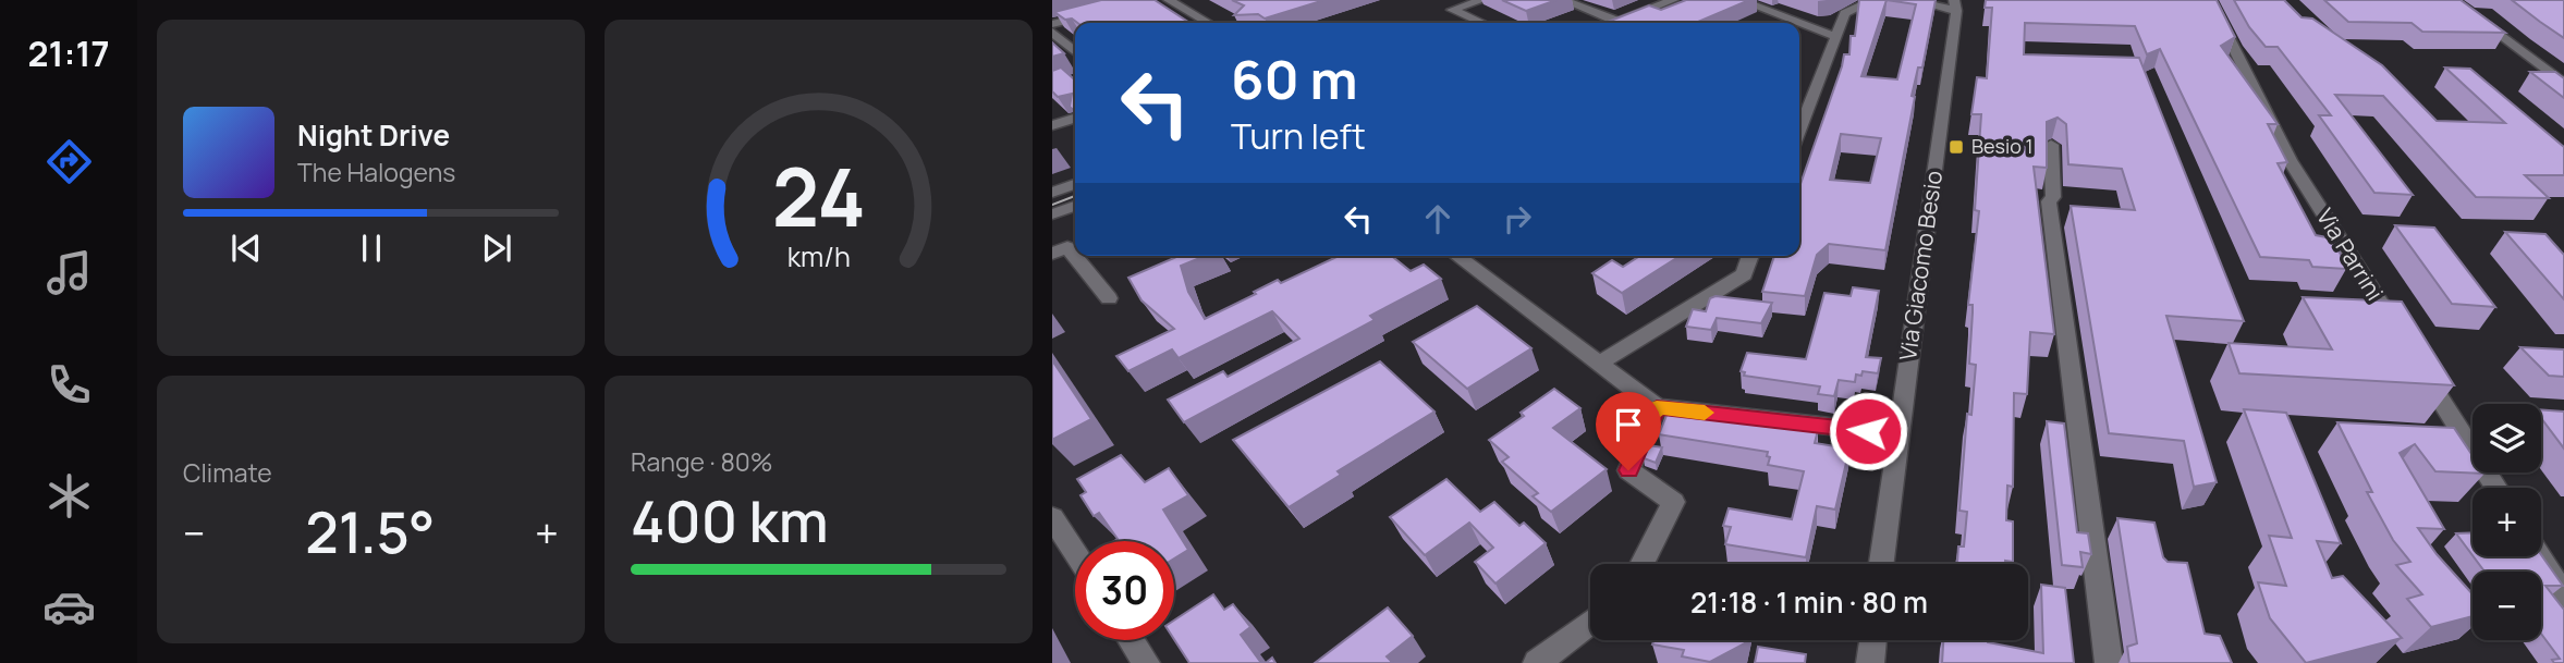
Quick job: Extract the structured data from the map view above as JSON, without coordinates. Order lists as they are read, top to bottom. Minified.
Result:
{"streets":{"street":["Via Parrini","Via Giacomo Besio"]},"places":{"transit":["Besio 1"]},"page":{"tabs":"21:17","turn":["60 m","Turn left"],"song":["Night Drive","The Halogens"],"tile":["Climate",["Range · 80%","400 km"]],"map_buttons":["+","−"],"heat":["−","21.5°","+"],"limit":"30","trip":"21:18 · 1 min · 80 m","gauge":["24","km/h"]}}
